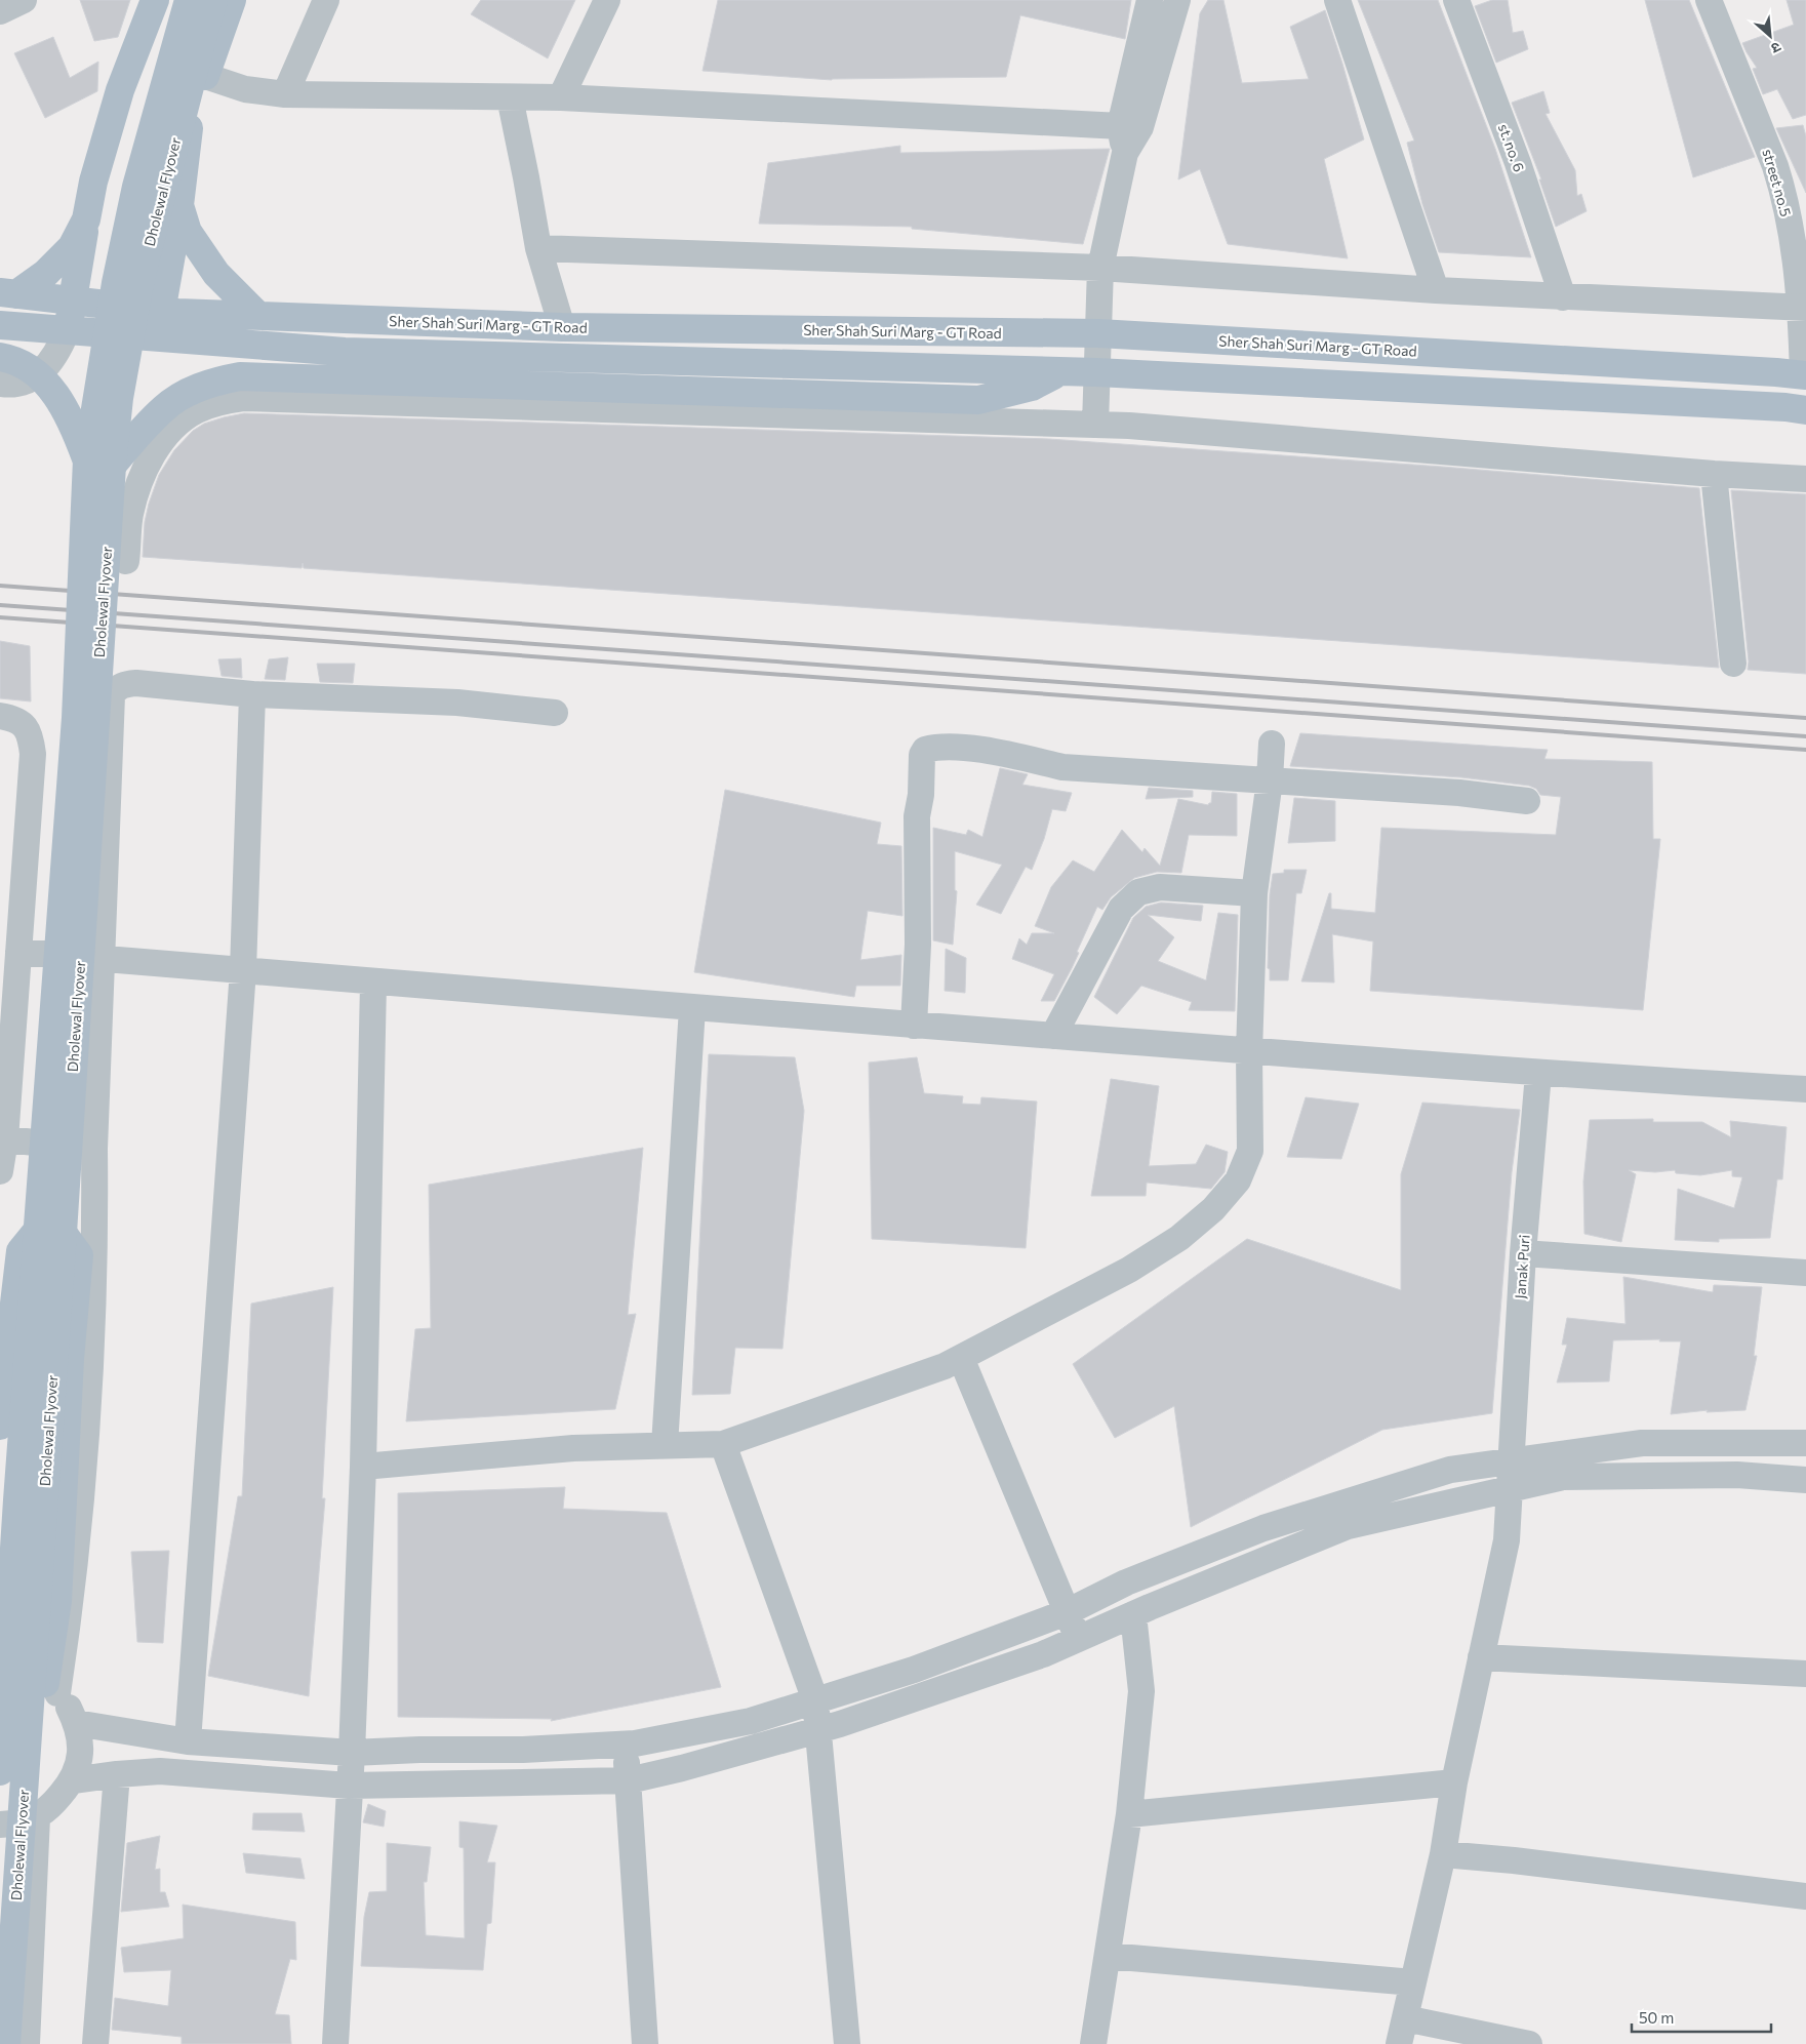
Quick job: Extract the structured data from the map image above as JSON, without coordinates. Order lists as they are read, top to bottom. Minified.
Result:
{"streets":{"main road":["Dholewal Flyover","Sher Shah Suri Marg - GT Road"],"street":["st. no. 6","street no.5","Janak Puri"]},"crossings":[["street no.5","Sher Shah Suri Marg - GT Road"]],"scale_bar":"50 m","north":"bottom right"}
